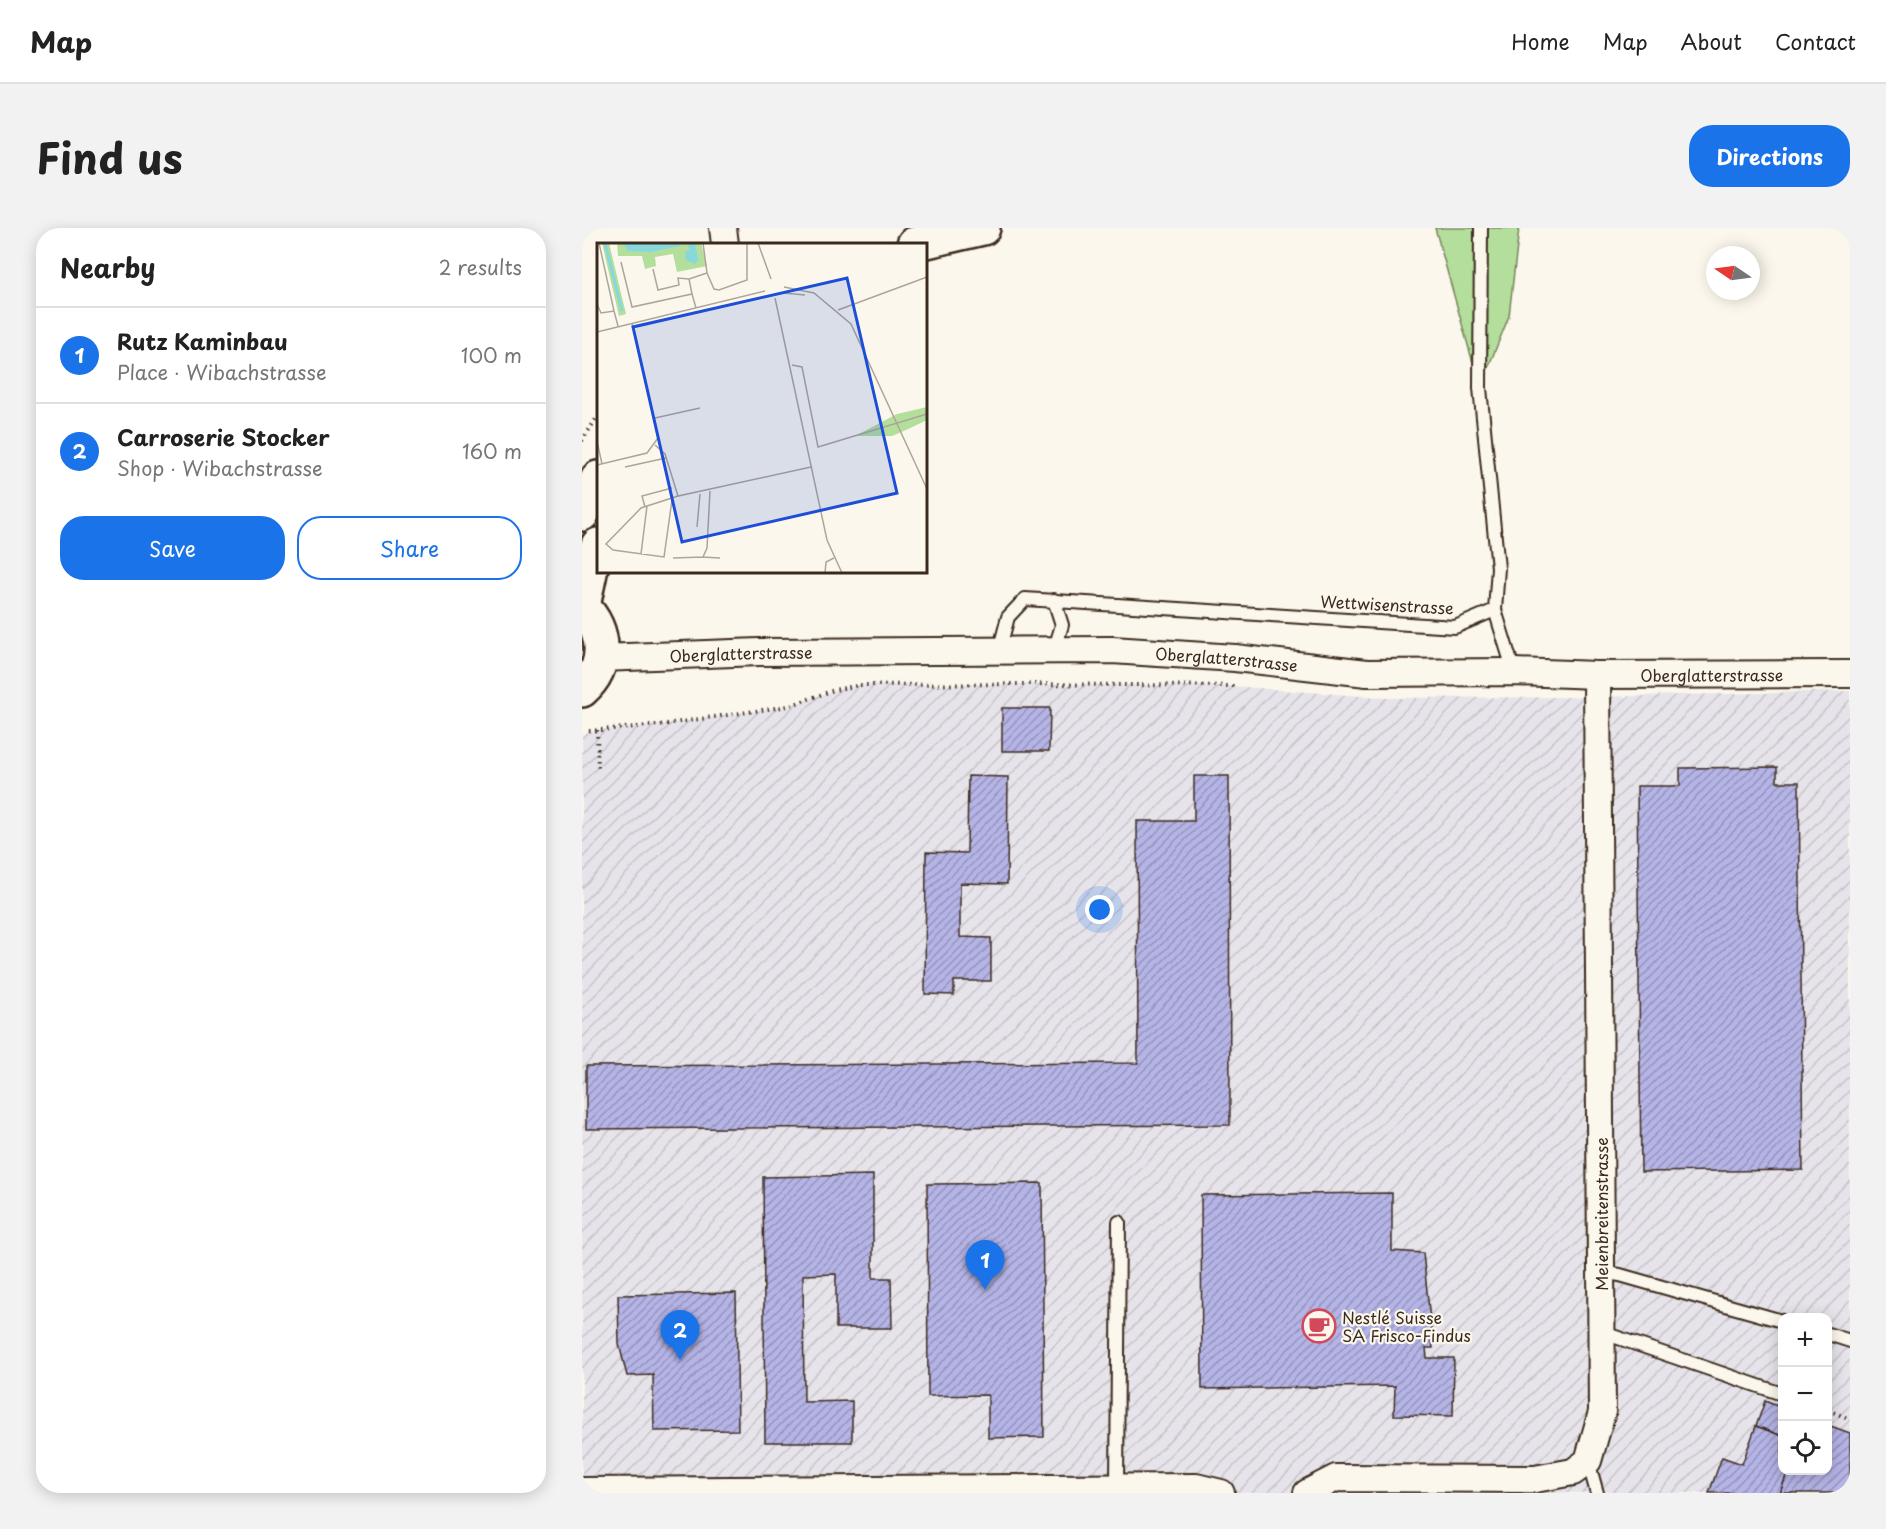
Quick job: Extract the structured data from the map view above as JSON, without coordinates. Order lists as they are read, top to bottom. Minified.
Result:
{"streets":{"street":["Oberglatterstrasse","Meienbreitenstrasse"],"lane":["Wettwisenstrasse"]},"crossings":[["Wettwisenstrasse","Oberglatterstrasse"],["Oberglatterstrasse","Meienbreitenstrasse"]],"places":{"cafe":["Nestlé Suisse SA Frisco-Findus"]},"north":"left","page":{"header":"Map","nav":["Home","Map","About","Contact"],"title":"Find us","buttons":["Directions",["Save","Share"]],"heading":["Nearby","2 results"],"list":[{"mark":"1","name":"Rutz Kaminbau","note":"Place · Wibachstrasse","value":"100 m"},{"mark":"2","name":"Carroserie Stocker","note":"Shop · Wibachstrasse","value":"160 m"}],"pins":["1","2"],"map_buttons":["+","−"]}}
